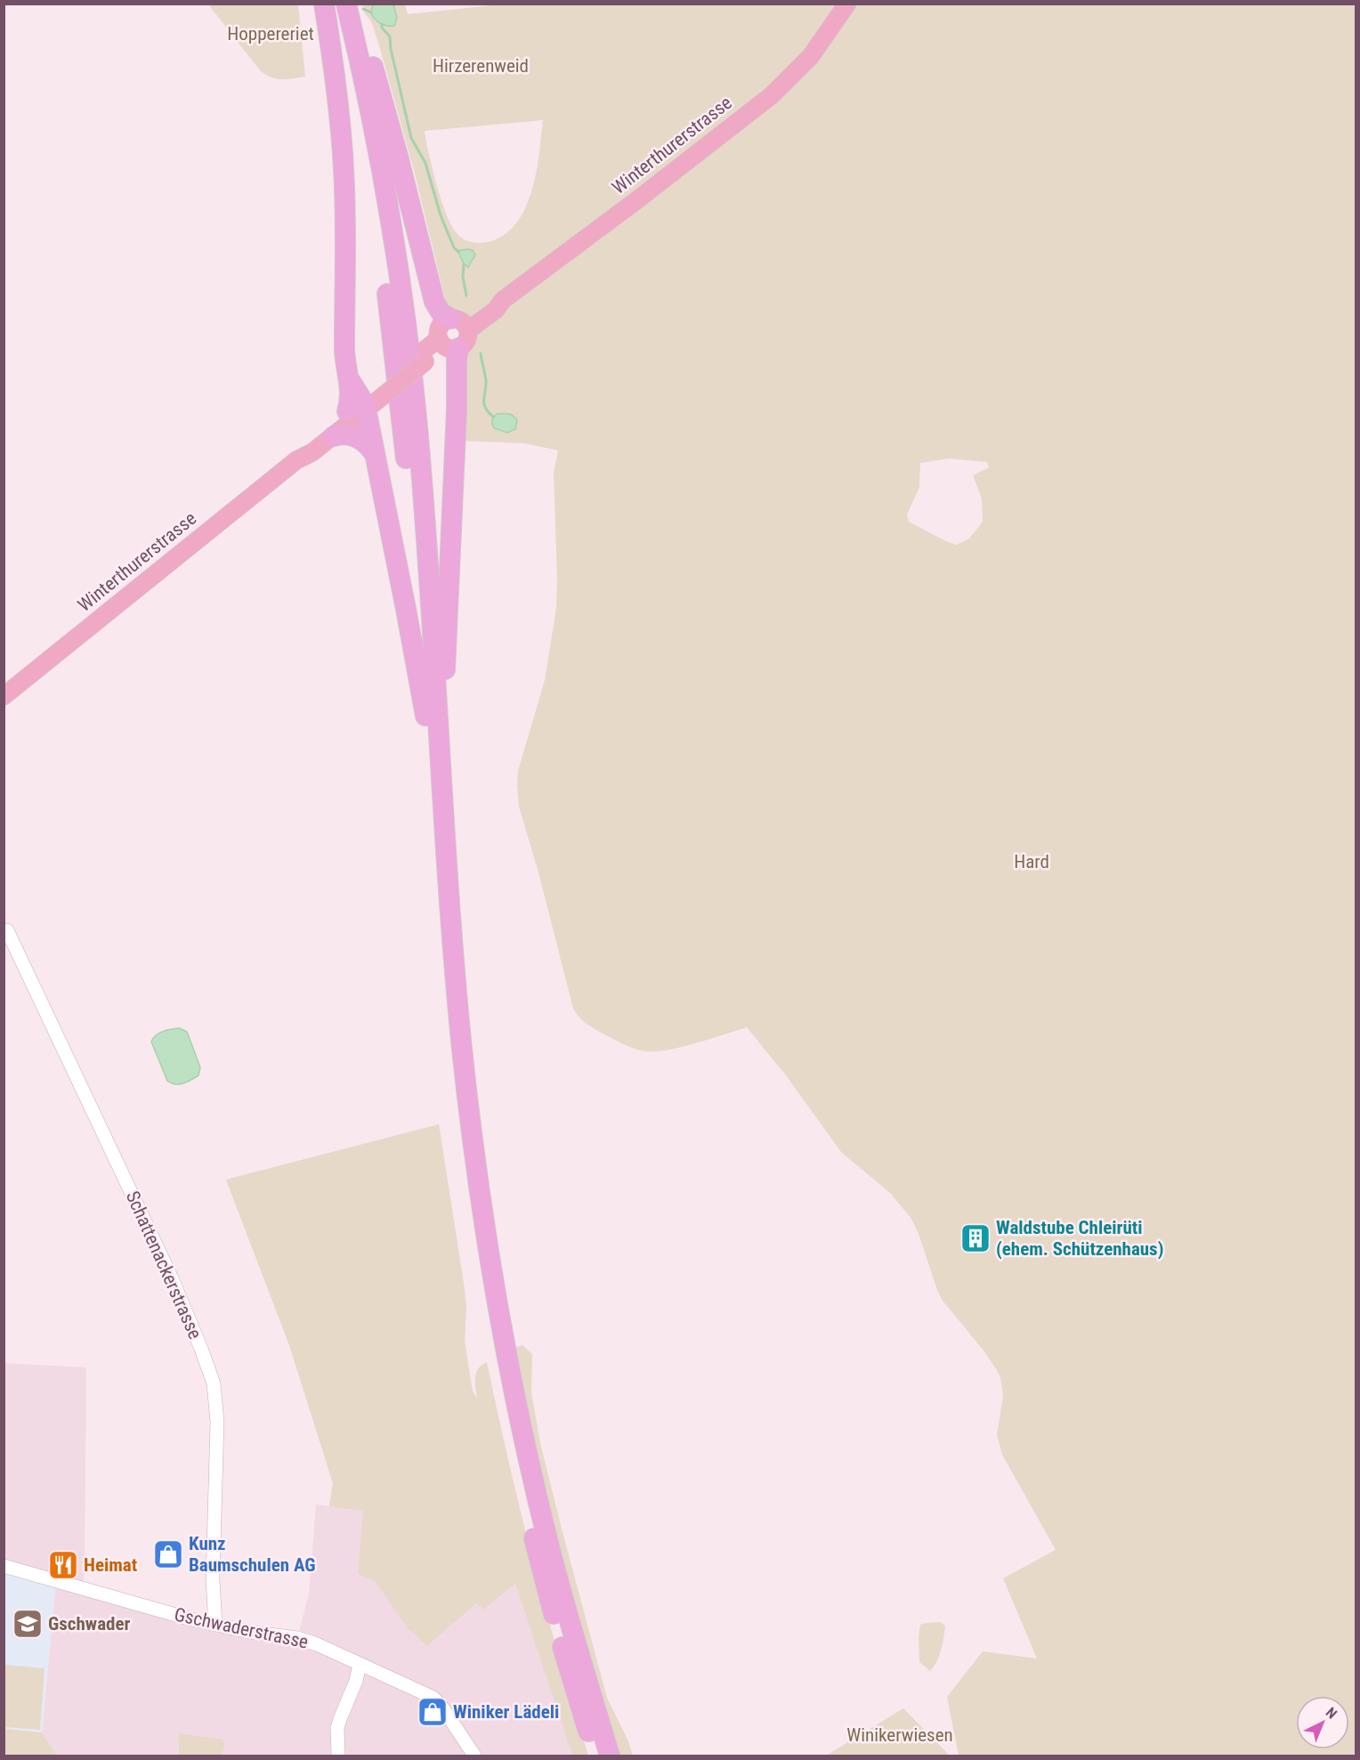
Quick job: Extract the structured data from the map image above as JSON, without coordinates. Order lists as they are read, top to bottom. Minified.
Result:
{"streets":{"main road":["Winterthurerstrasse"],"street":["Schattenackerstrasse","Gschwaderstrasse"]},"crossings":[["Schattenackerstrasse","Gschwaderstrasse"]],"parks":["Hoppereriet","Hirzerenweid","Hard","Winikerwiesen"],"places":{"building":["Waldstube Chleirüti (ehem. Schützenhaus)"],"shop":["Kunz Baumschulen AG","Winiker Lädeli"],"restaurant":["Heimat"],"school or university":["Gschwader"]},"north":"top right"}
